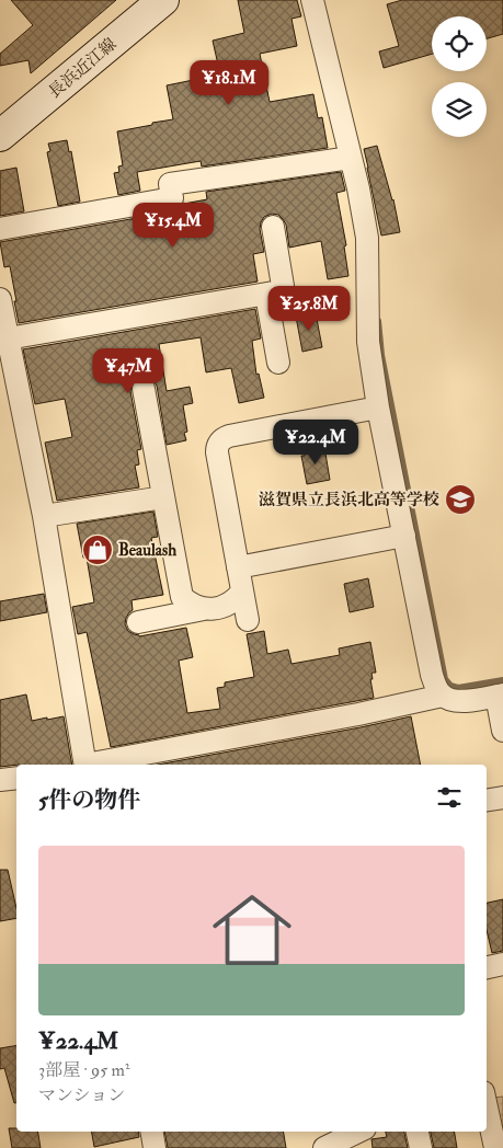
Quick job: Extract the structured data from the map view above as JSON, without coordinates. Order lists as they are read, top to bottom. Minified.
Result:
{"streets":{"main road":["長浜近江線"]},"places":{"school or university":["滋賀県立長浜北高等学校"],"shop":["Beaulash"]},"page":{"price":["¥18.1M","¥15.4M","¥25.8M","¥47M","¥22.4M"],"heading":"5件の物件","list":[{"name":"¥22.4M","note":"3部屋 · 95 m² · マンション"}]}}
